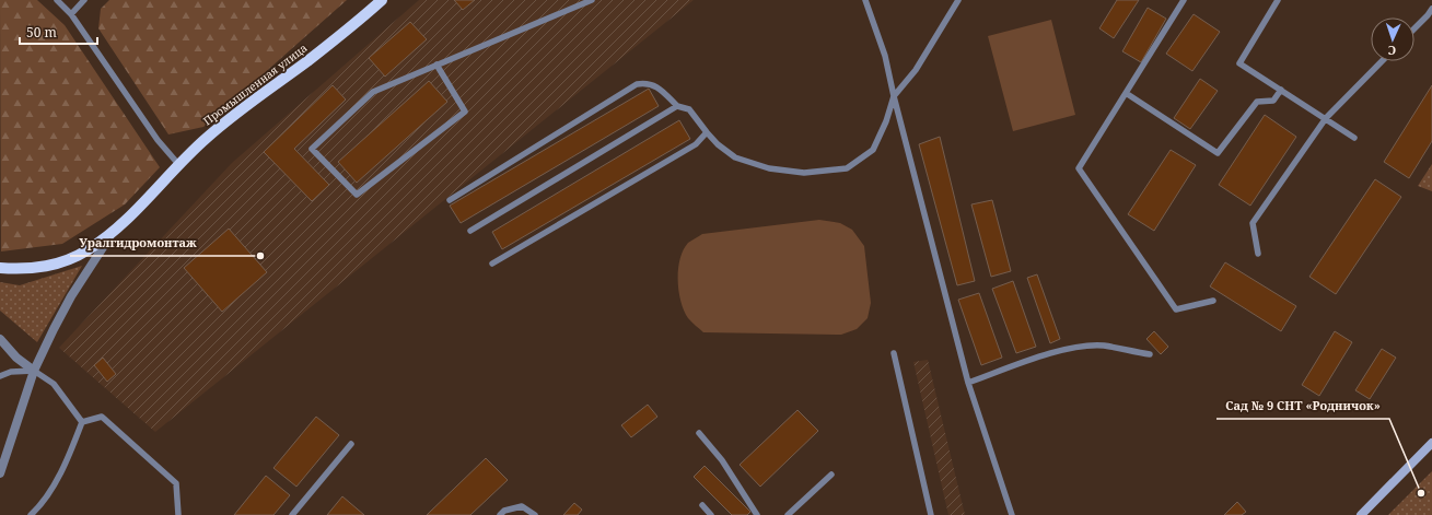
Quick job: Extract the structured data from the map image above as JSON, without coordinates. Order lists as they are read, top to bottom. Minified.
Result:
{"streets":{"main road":["Промышленная улица"]},"places":["Уралгидромонтаж","Сад № 9 СНТ «Родничок»"],"scale_bar":"50 m","north":"bottom"}
